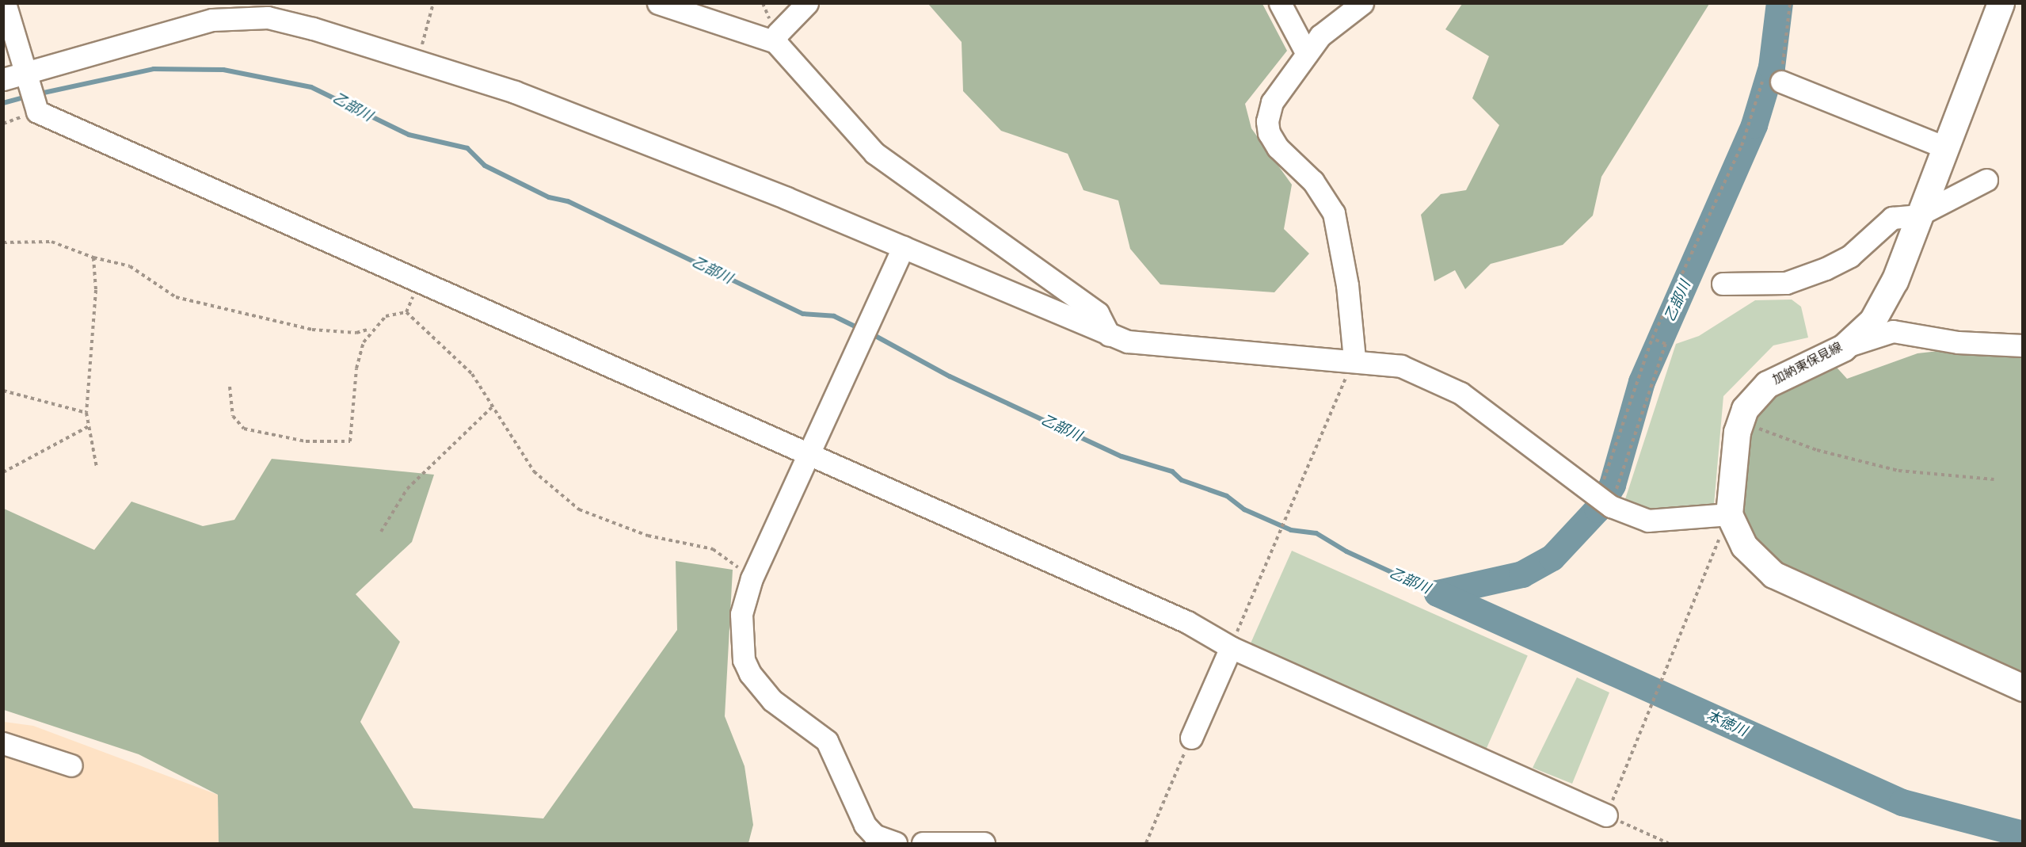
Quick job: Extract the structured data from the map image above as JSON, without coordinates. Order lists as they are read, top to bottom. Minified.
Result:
{"streets":{"main road":["加納東保見線"]},"water":["乙部川","本徳川"]}
